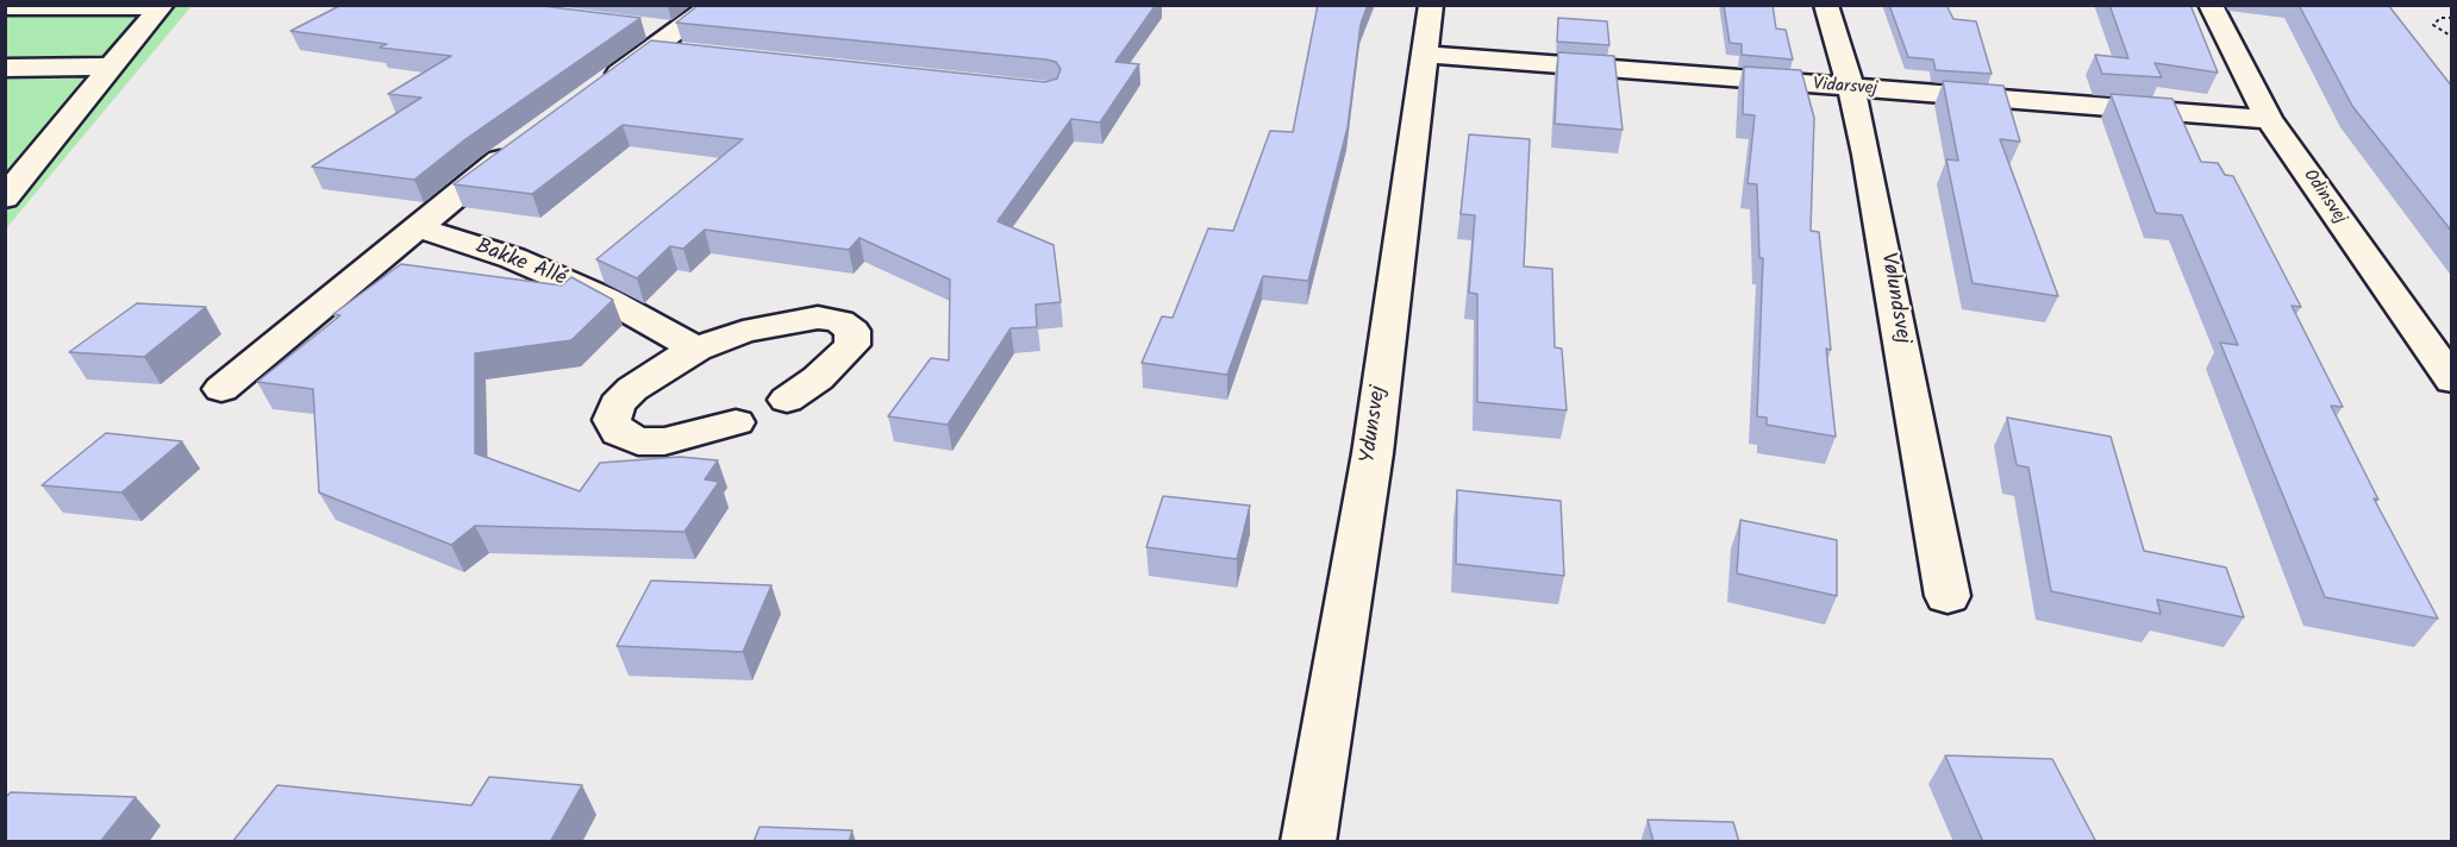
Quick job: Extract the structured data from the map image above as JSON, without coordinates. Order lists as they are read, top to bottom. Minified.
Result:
{"streets":{"street":["Vidarsvej","Odinsvej","Bakke Allé","Vølundsvej","Ydunsvej"]},"crossings":[["Vidarsvej","Odinsvej"],["Vidarsvej","Vølundsvej"],["Vidarsvej","Ydunsvej"]]}
